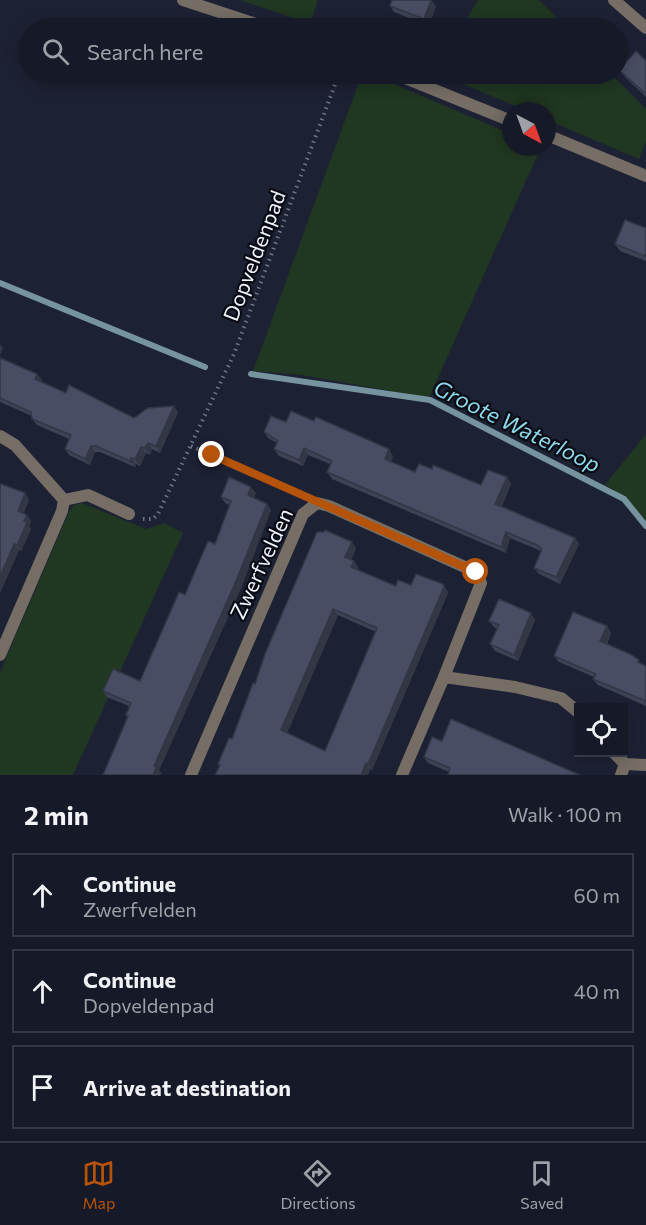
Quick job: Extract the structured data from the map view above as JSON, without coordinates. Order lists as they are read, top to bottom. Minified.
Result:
{"streets":{"street":["Zwerfvelden"],"path":["Dopveldenpad"]},"water":["Groote Waterloop"],"north":"bottom right","page":{"search":"Search here","heading":["2 min","Walk · 100 m"],"list":[["Continue","Zwerfvelden","60 m"],["Continue","Dopveldenpad","40 m"],"Arrive at destination"],"nav":["Map","Directions","Saved"]}}
